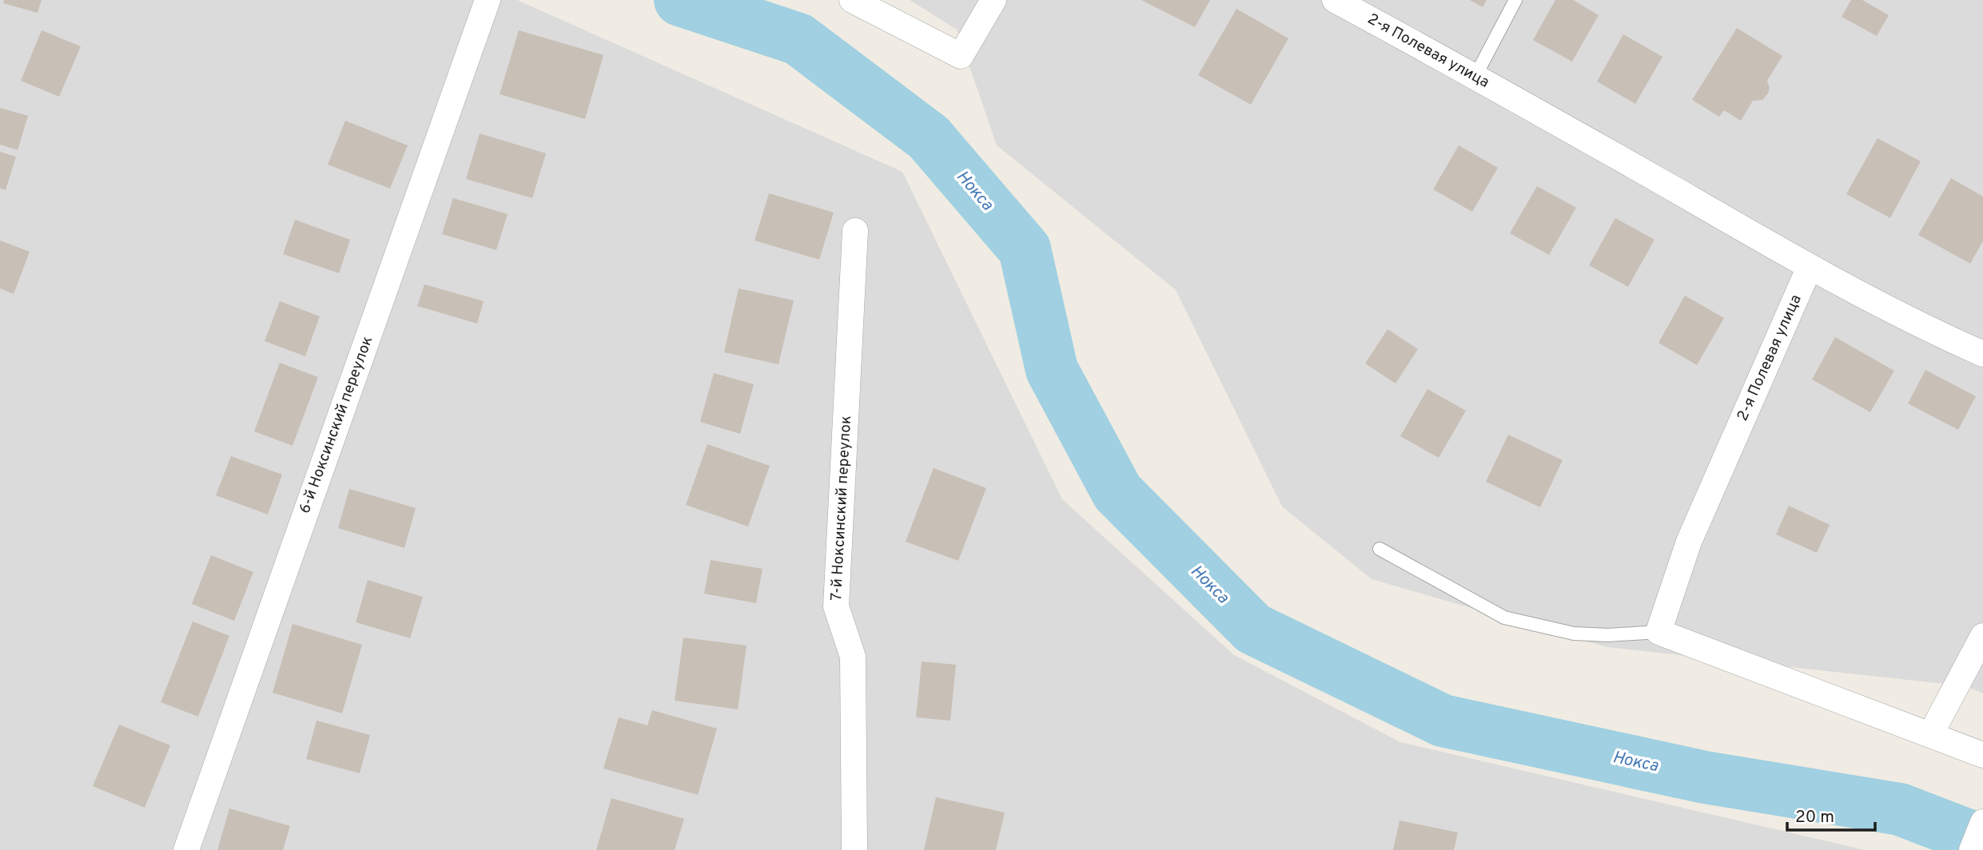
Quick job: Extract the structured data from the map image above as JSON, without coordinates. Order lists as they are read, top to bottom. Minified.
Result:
{"streets":{"street":["2-я Полевая улица","6-й Ноксинский переулок","7-й Ноксинский переулок"]},"water":["Нокса"],"scale_bar":"20 m"}
